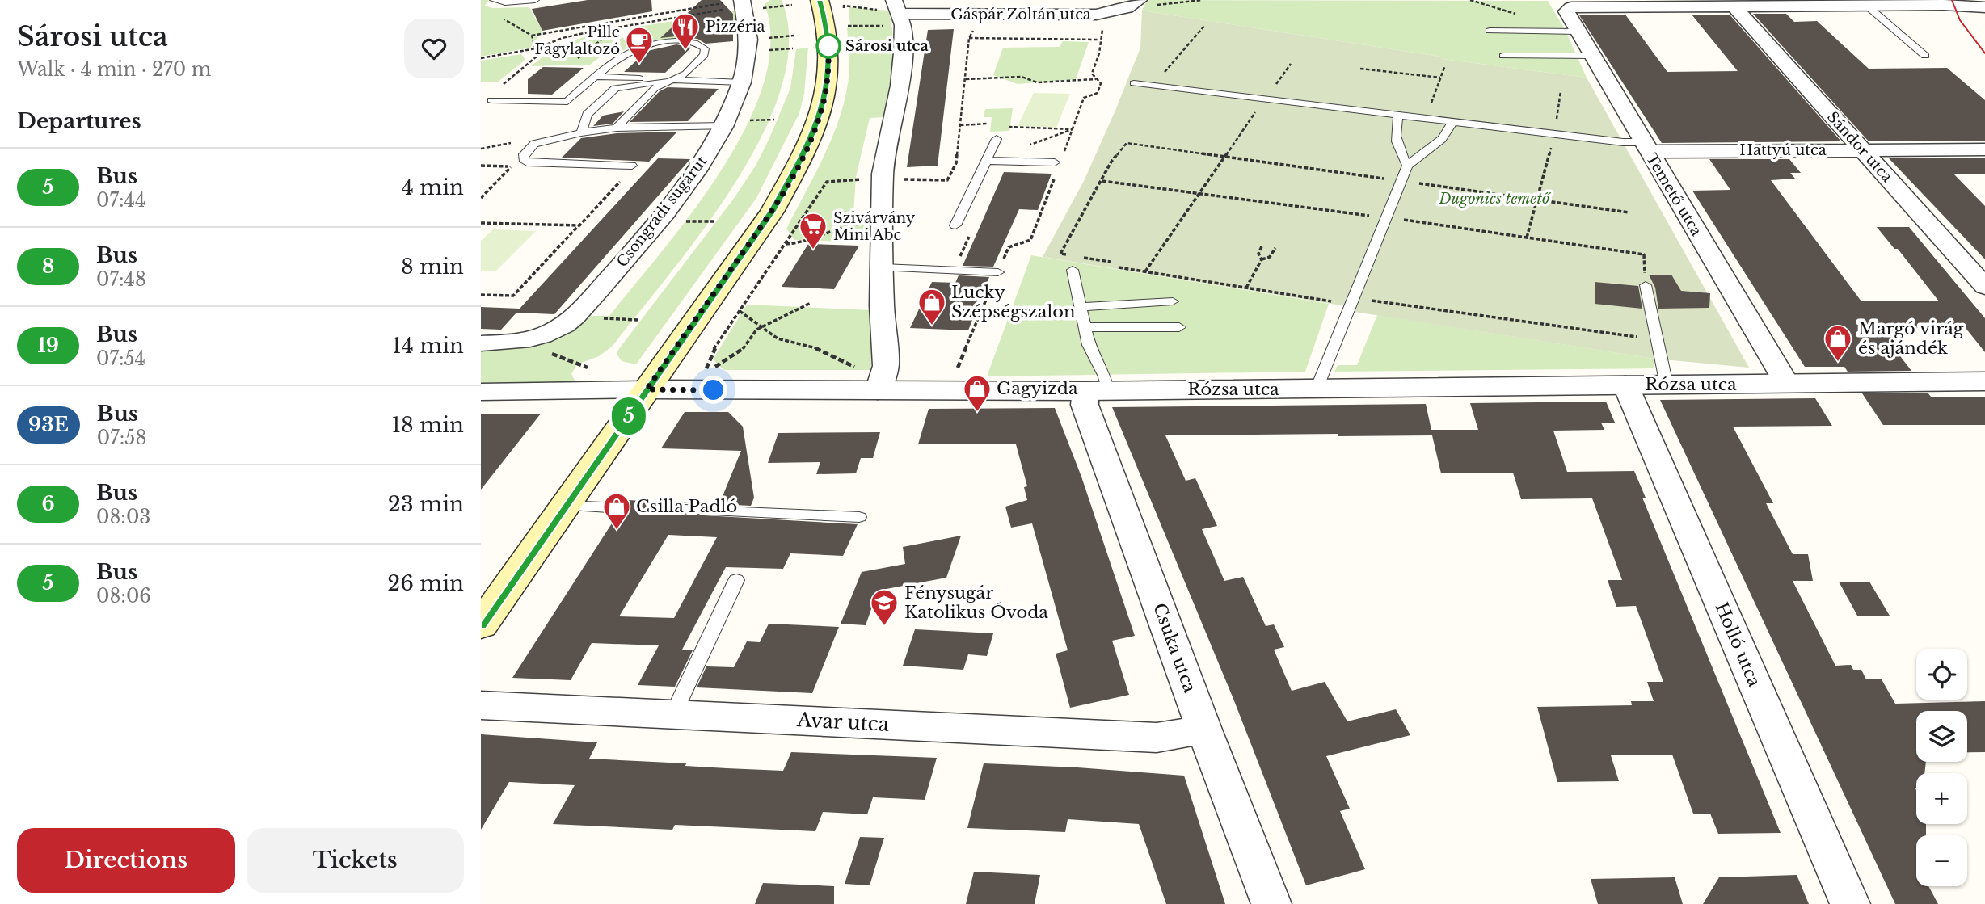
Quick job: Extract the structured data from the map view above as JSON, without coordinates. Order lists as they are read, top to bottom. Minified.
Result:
{"streets":{"street":["Gáspár Zoltán utca","Sándor utca","Hattyú utca","Temető utca","Csongrádi sugárút","Rózsa utca","Holló utca","Csuka utca","Avar utca"]},"crossings":[["Sándor utca","Hattyú utca"],["Hattyú utca","Temető utca"],["Temető utca","Rózsa utca"],["Rózsa utca","Holló utca"],["Rózsa utca","Csuka utca"],["Csuka utca","Avar utca"]],"parks":["Dugonics temető"],"places":{"other":["Sárosi utca"],"restaurant":["Pizzéria"],"cafe":["Pille Fagylaltozó"],"supermarket":["Szivárvány Mini Abc"],"shop":["Lucky Szépségszalon","Margó virág és ajándék","Gagyizda","Csilla Padló"],"school or university":["Fénysugár Katolikus Óvoda"]},"lines":["bus line 5"],"page":{"heading":[["Sárosi utca","Walk · 4 min · 270 m"],"Departures"],"on_map":"5","list":[{"mark":"5","name":"Bus","note":"07:44","value":"4 min"},{"mark":"8","name":"Bus","note":"07:48","value":"8 min"},{"mark":"19","name":"Bus","note":"07:54","value":"14 min"},{"mark":"93E","name":"Bus","note":"07:58","value":"18 min"},{"mark":"6","name":"Bus","note":"08:03","value":"23 min"},{"mark":"5","name":"Bus","note":"08:06","value":"26 min"}],"map_buttons":["+","−"],"buttons":["Directions","Tickets"]}}
